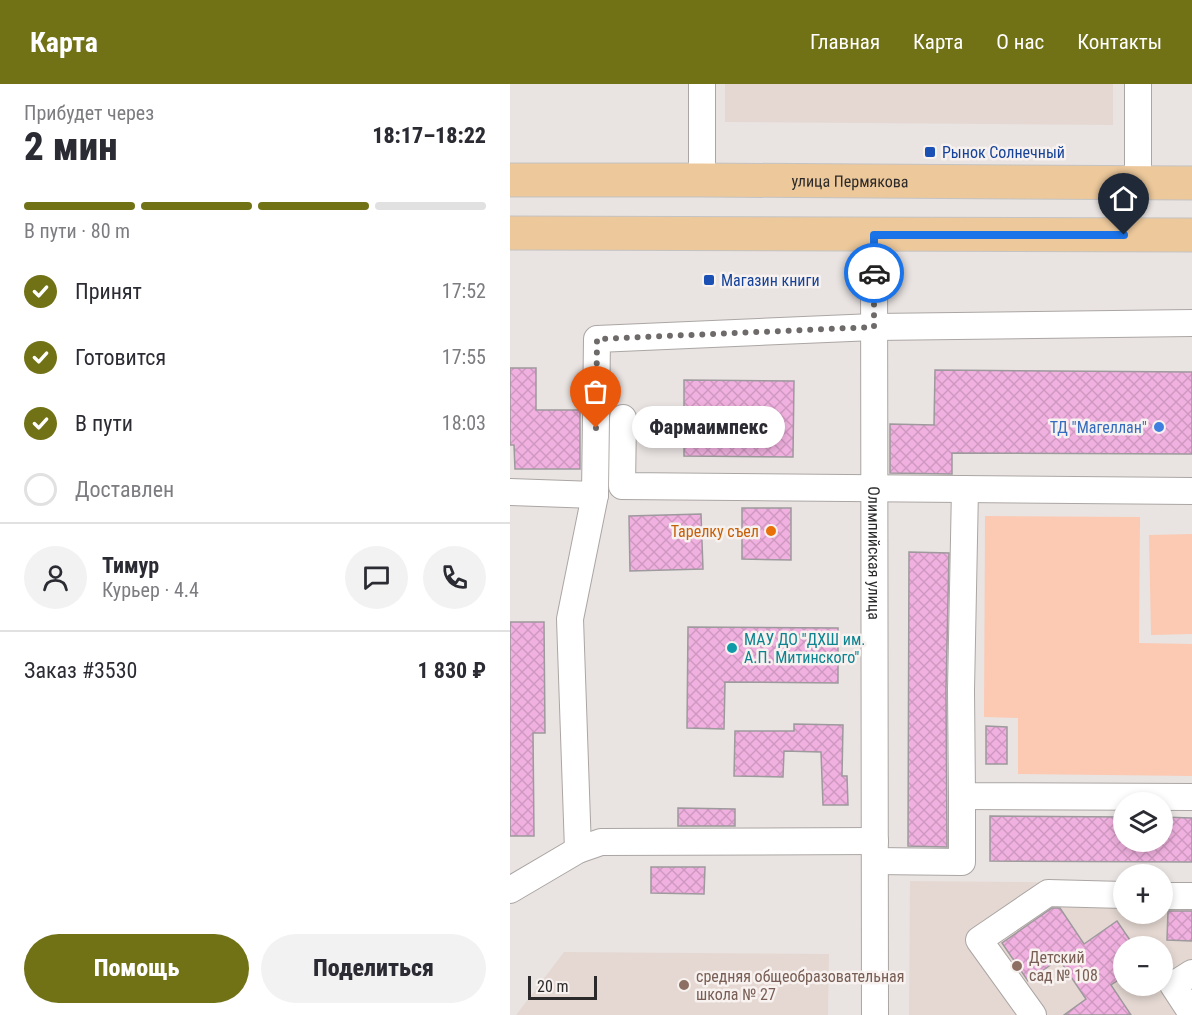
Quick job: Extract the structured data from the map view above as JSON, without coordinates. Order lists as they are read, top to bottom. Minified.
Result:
{"streets":{"main road":["улица Пермякова"],"street":["Олимпийская улица"]},"places":{"transit":["Рынок Cолнечный","Магазин книги"],"other":["ТД \"Магеллан\"","Фармаимпекс","Тарелку съел","МАУ ДО \"ДХШ им. А.П. Митинского\"","Детский сад № 108","средняя общеобразовательная школа № 27"]},"scale_bar":"20 m","page":{"header":"Карта","nav":["Главная","Карта","О нас","Контакты"],"heading":["2 мин","Прибудет через","18:17–18:22"],"panel":["Тимур","Курьер · 4.4","Заказ #3530","1 830 ₽"],"bar":"В пути · 80 m","list":[["Принят","17:52"],["Готовится","17:55"],["В пути","18:03"],"Доставлен"],"bubble":"Фармаимпекс","map_buttons":["+","−"],"buttons":["Помощь","Поделиться"],"scale":"20 m"}}
